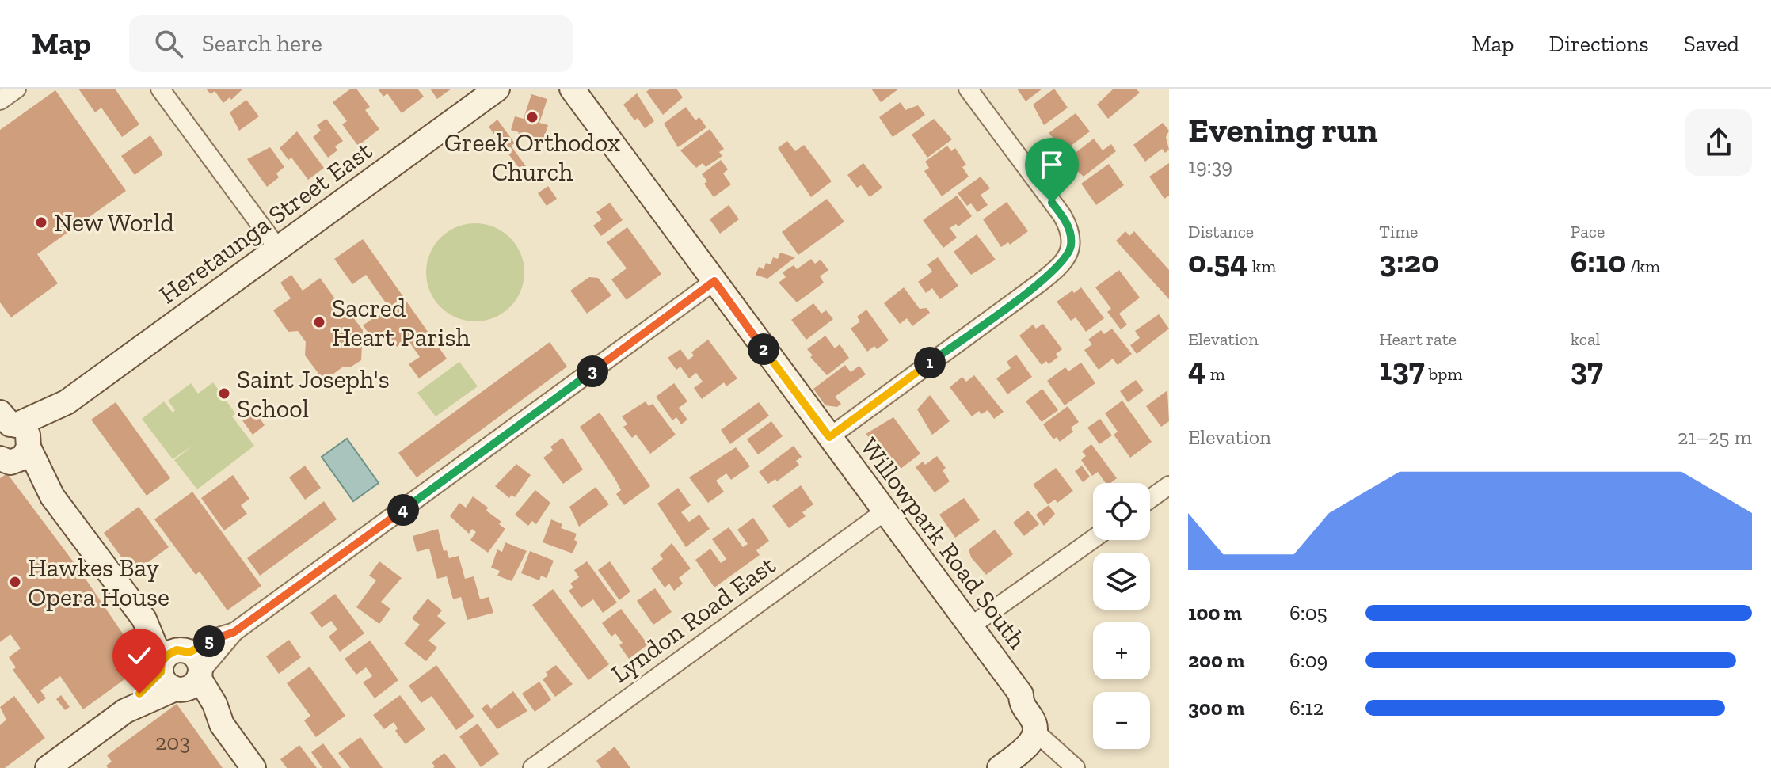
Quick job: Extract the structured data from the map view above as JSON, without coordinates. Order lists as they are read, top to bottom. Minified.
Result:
{"streets":{"main road":["Heretaunga Street East","Willowpark Road South"],"street":["Lyndon Road East"]},"crossings":[["Willowpark Road South","Lyndon Road East"]],"places":["Greek Orthodox Church","New World","Sacred Heart Parish","Saint Joseph's School","Hawkes Bay Opera House"],"house_numbers":["203"],"page":{"header":"Map","search":"Search here","nav":["Map","Directions","Saved"],"heading":["Evening run","19:39"],"stats":[["Distance","0.54 km"],["Time","3:20"],["Pace","6:10 /km"],["Elevation","4 m"],["Heart rate","137 bpm"],["kcal","37"]],"pins":["2","1","3","4","5"],"chart":["Elevation","21–25 m"],"map_buttons":["+","−"],"list":[{"name":"100 m","note":"6:05"},{"name":"200 m","note":"6:09"},{"name":"300 m","note":"6:12"}]}}
